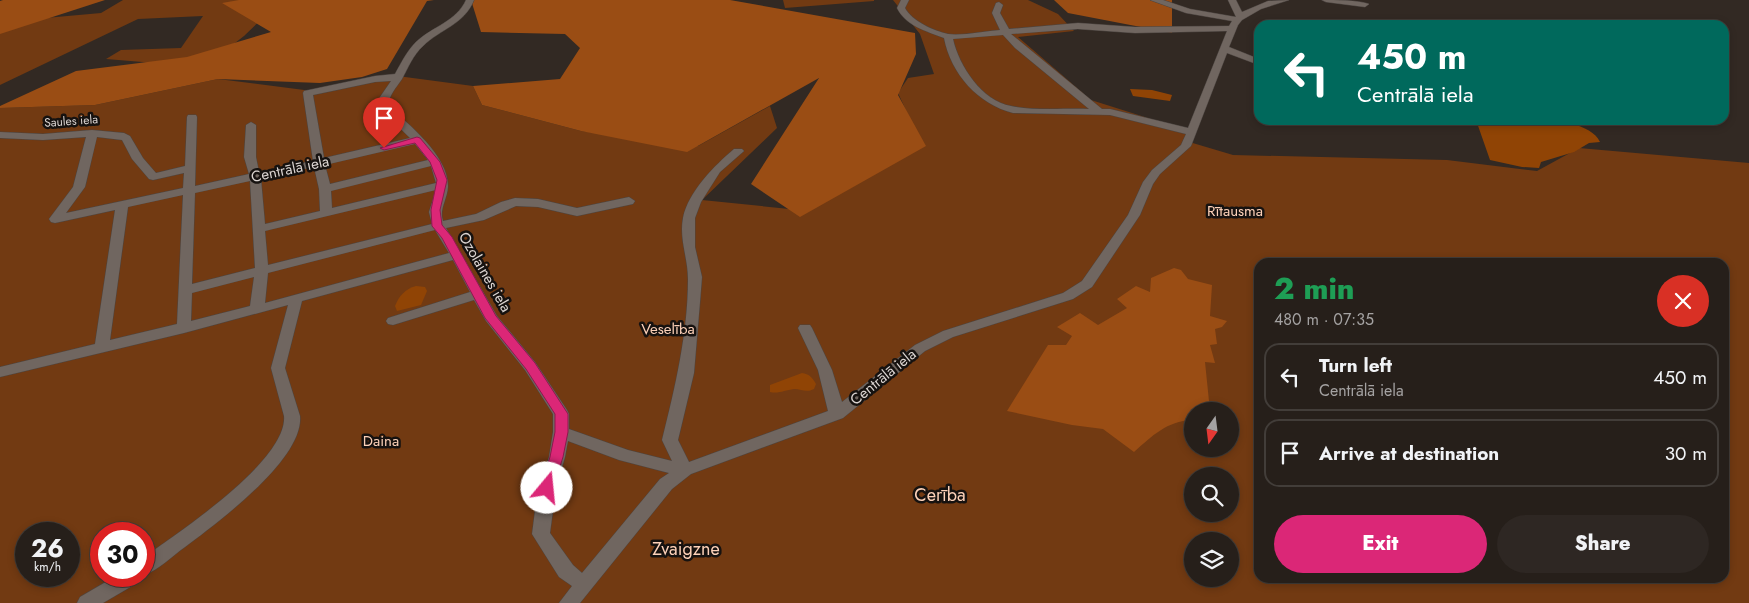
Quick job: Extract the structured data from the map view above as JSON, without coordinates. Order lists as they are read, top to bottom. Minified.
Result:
{"streets":{"street":["Saules iela","Centrālā iela","Ozolaines iela"]},"crossings":[["Saules iela","Centrālā iela"],["Centrālā iela","Ozolaines iela"]],"parks":["Rītausma","Veselība","Daina","Cerība","Zvaigzne"],"north":"bottom","page":{"turn":["450 m","Centrālā iela"],"heading":["2 min","480 m · 07:35"],"list":[{"name":"Turn left","note":"Centrālā iela","value":"450 m"},{"name":"Arrive at destination","value":"30 m"}],"buttons":["Exit","Share"],"speed":"26 km/h","limit":"30"}}
